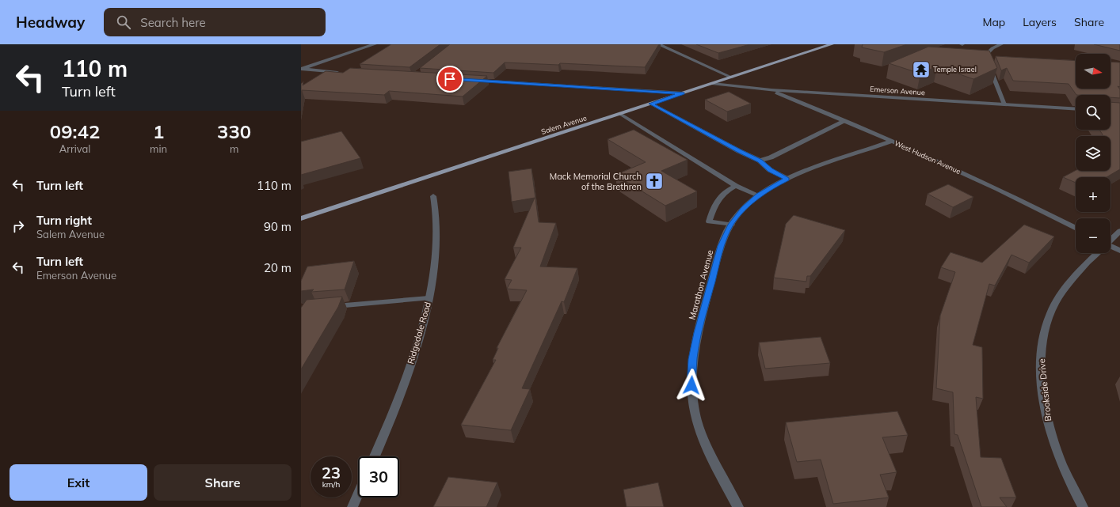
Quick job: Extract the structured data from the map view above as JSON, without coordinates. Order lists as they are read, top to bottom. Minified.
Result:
{"streets":{"main road":["Salem Avenue"],"street":["Emerson Avenue","West Hudson Avenue","Marathon Avenue","Ridgedale Road","Brookside Drive"]},"crossings":[["Emerson Avenue","Salem Avenue"],["Emerson Avenue","West Hudson Avenue"],["West Hudson Avenue","Marathon Avenue"]],"places":{"temple":["Temple Israel"],"church":["Mack Memorial Church of the Brethren"]},"north":"right","page":{"header":"Headway","search":"Search here","nav":["Map","Layers","Share"],"turn":["110 m","Turn left"],"map_buttons":["+","−"],"eta":["09:42","Arrival","1","min","330","m"],"list":[{"name":"Turn left","value":"110 m"},{"name":"Turn right","note":"Salem Avenue","value":"90 m"},{"name":"Turn left","note":"Emerson Avenue","value":"20 m"}],"speed":"23 km/h","limit":"30","buttons":["Exit","Share"]}}
